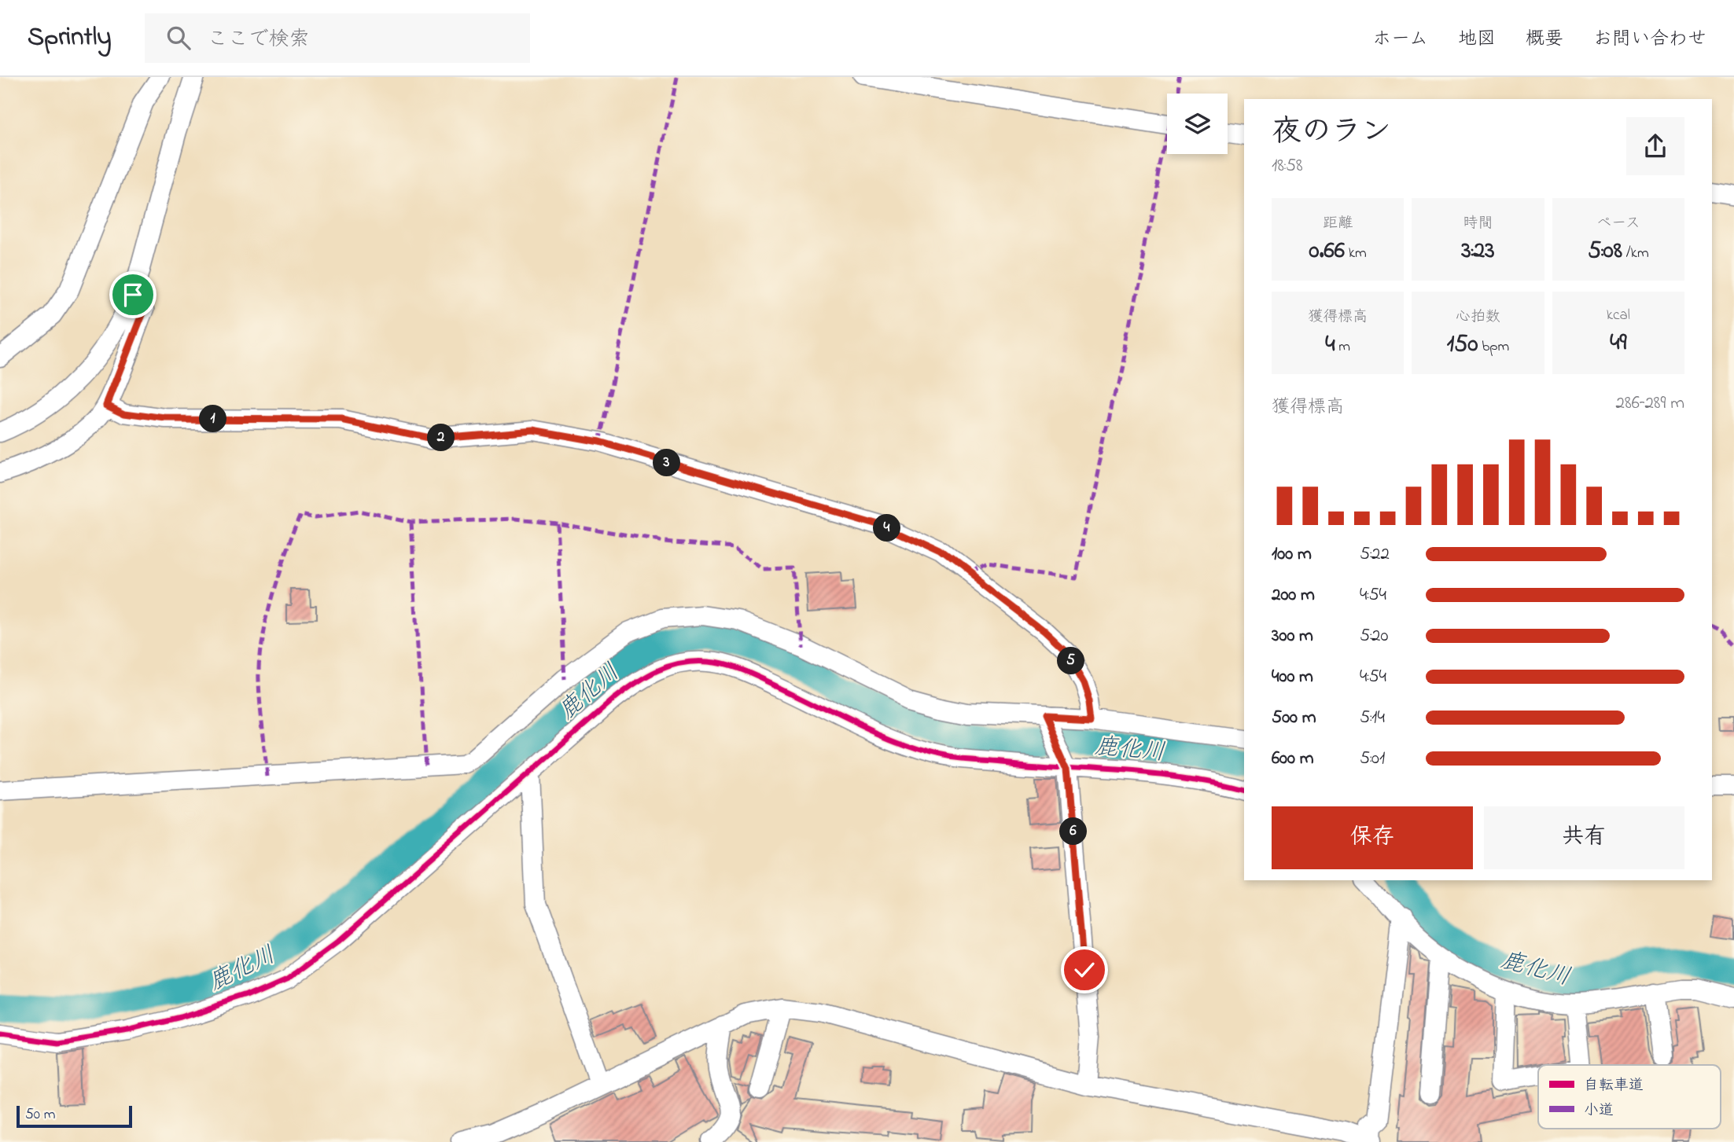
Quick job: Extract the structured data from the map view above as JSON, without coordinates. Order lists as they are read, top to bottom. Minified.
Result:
{"water":["鹿化川"],"legend":["自転車道","小道"],"scale_bar":"50 m","page":{"header":"Sprintly","search":"ここで検索","nav":["ホーム","地図","概要","お問い合わせ"],"heading":["夜のラン","18:58"],"stats":[["距離","0.66 km"],["時間","3:23"],["ペース","5:08 /km"],["獲得標高","4 m"],["心拍数","150 bpm"],["kcal","49"]],"chart":["獲得標高","286–289 m"],"pins":["1","2","3","4","5","6"],"list":[{"name":"100 m","note":"5:22"},{"name":"200 m","note":"4:54"},{"name":"300 m","note":"5:20"},{"name":"400 m","note":"4:54"},{"name":"500 m","note":"5:14"},{"name":"600 m","note":"5:01"}],"buttons":["保存","共有"],"scale":"50 m"}}
